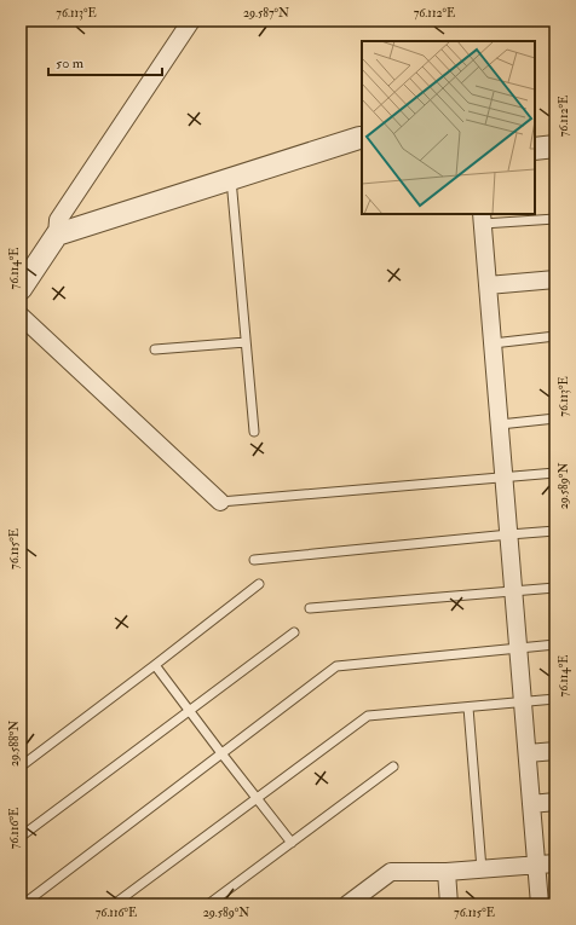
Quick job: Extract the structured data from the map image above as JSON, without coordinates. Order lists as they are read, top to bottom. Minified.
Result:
{"scale_bar":"50 m","coordinates":["76.113°E","29.587°N","76.112°E","76.114°E","29.589°N","76.115°E","29.588°N","76.116°E"]}
